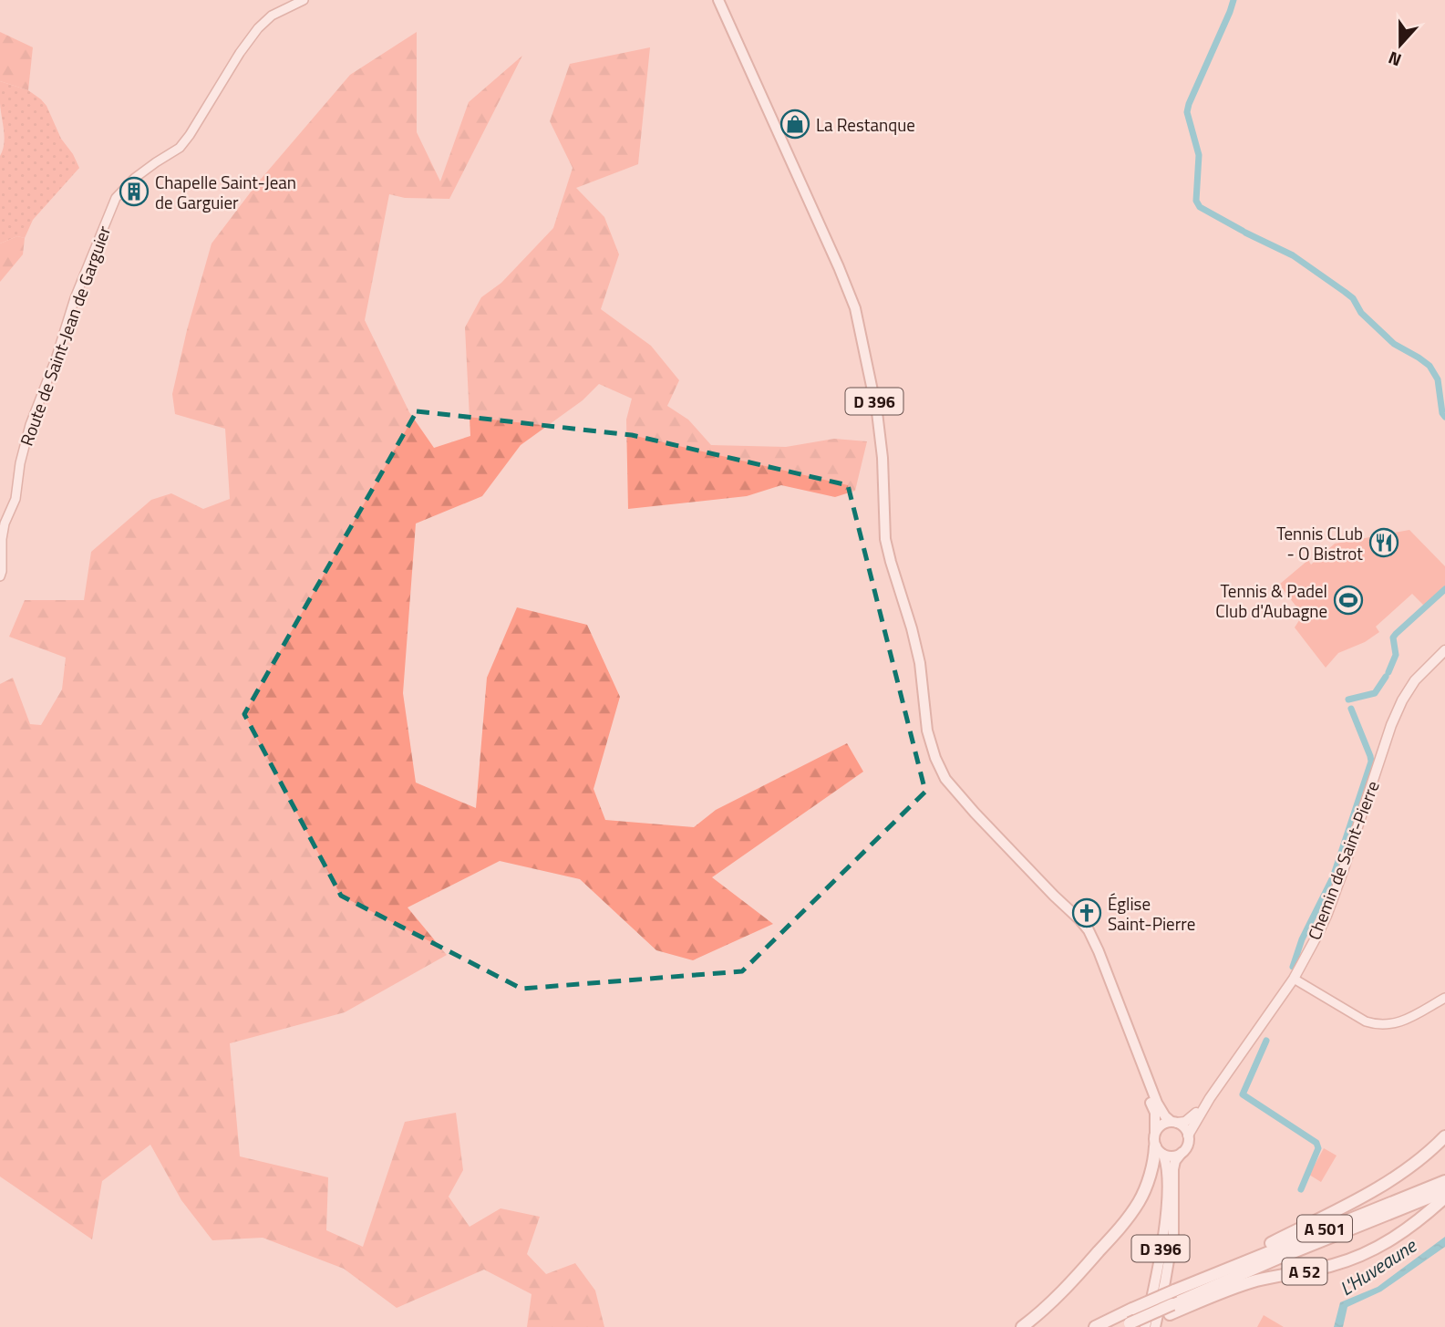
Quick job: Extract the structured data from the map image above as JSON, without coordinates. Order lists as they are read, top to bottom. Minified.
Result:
{"streets":{"highway":["A 501","A 52"],"main road":["D 396","Chemin de Saint-Pierre"],"street":["Route de Saint-Jean de Garguier"]},"crossings":[["D 396","Chemin de Saint-Pierre"],["A 501","A 52"]],"water":["L'Huveaune"],"places":{"shop":["La Restanque"],"building":["Chapelle Saint-Jean de Garguier"],"restaurant":["Tennis CLub - O Bistrot"],"sports":["Tennis & Padel Club d'Aubagne"],"church":["Église Saint-Pierre"]},"north":"bottom"}
